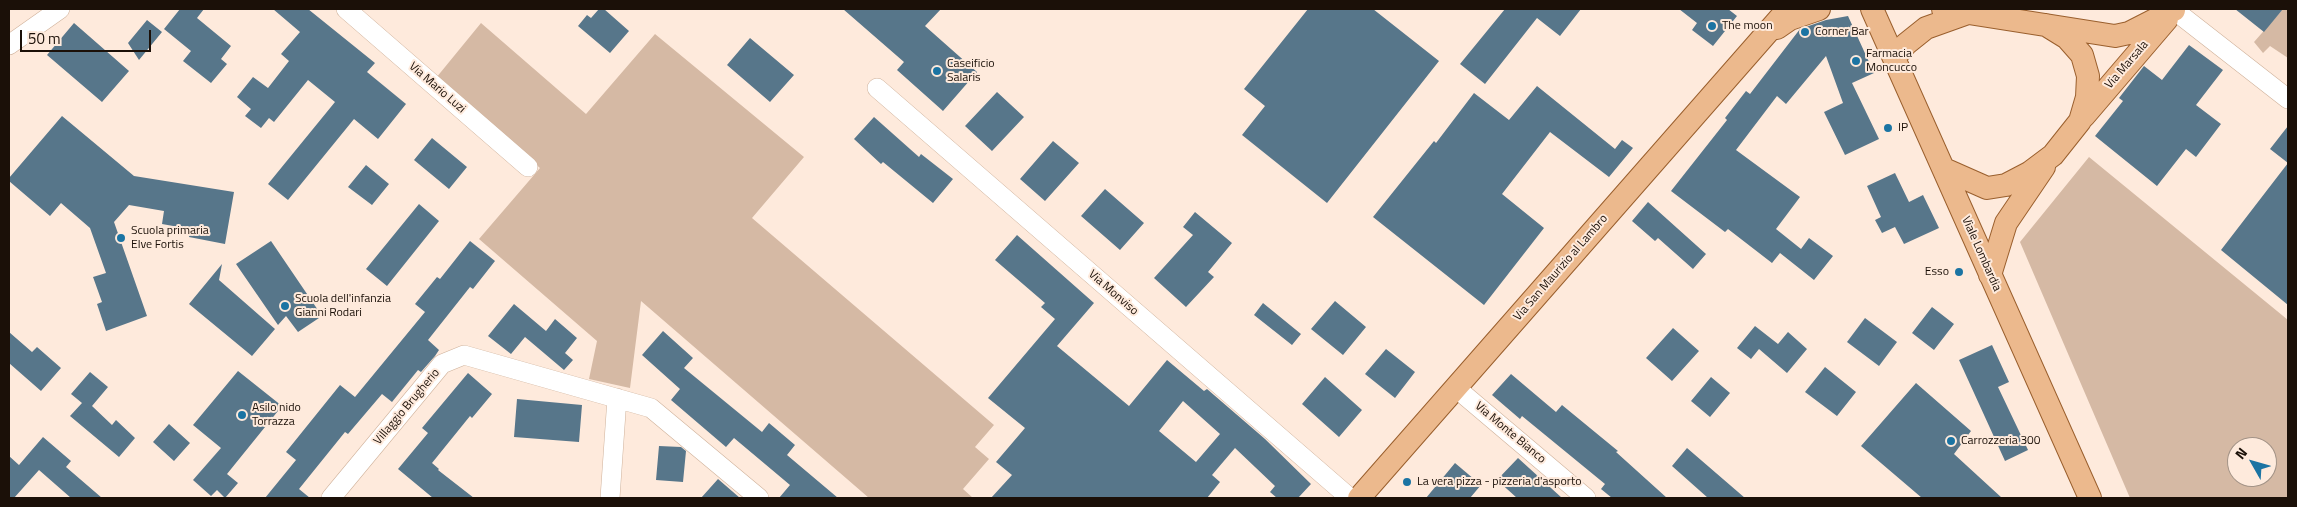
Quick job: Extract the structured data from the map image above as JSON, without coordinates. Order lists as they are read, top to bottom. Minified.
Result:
{"streets":{"main road":["Via Marsala","Viale Lombardia","Via San Maurizio al Lambro"],"street":["Via Mario Luzi","Via Monviso","Villaggio Brugherio","Via Monte Bianco"]},"crossings":[["Via Marsala","Viale Lombardia"],["Via San Maurizio al Lambro","Via Monte Bianco"]],"places":["The moon","Corner Bar","Farmacia Moncucco","Caseificio Salaris","IP","Scuola primaria Elve Fortis","Esso","Scuola dell'infanzia Gianni Rodari","Asilo nido Torrazza","Carrozzeria 300","La vera pizza - pizzeria d'asporto"],"scale_bar":"50 m","north":"top left"}
